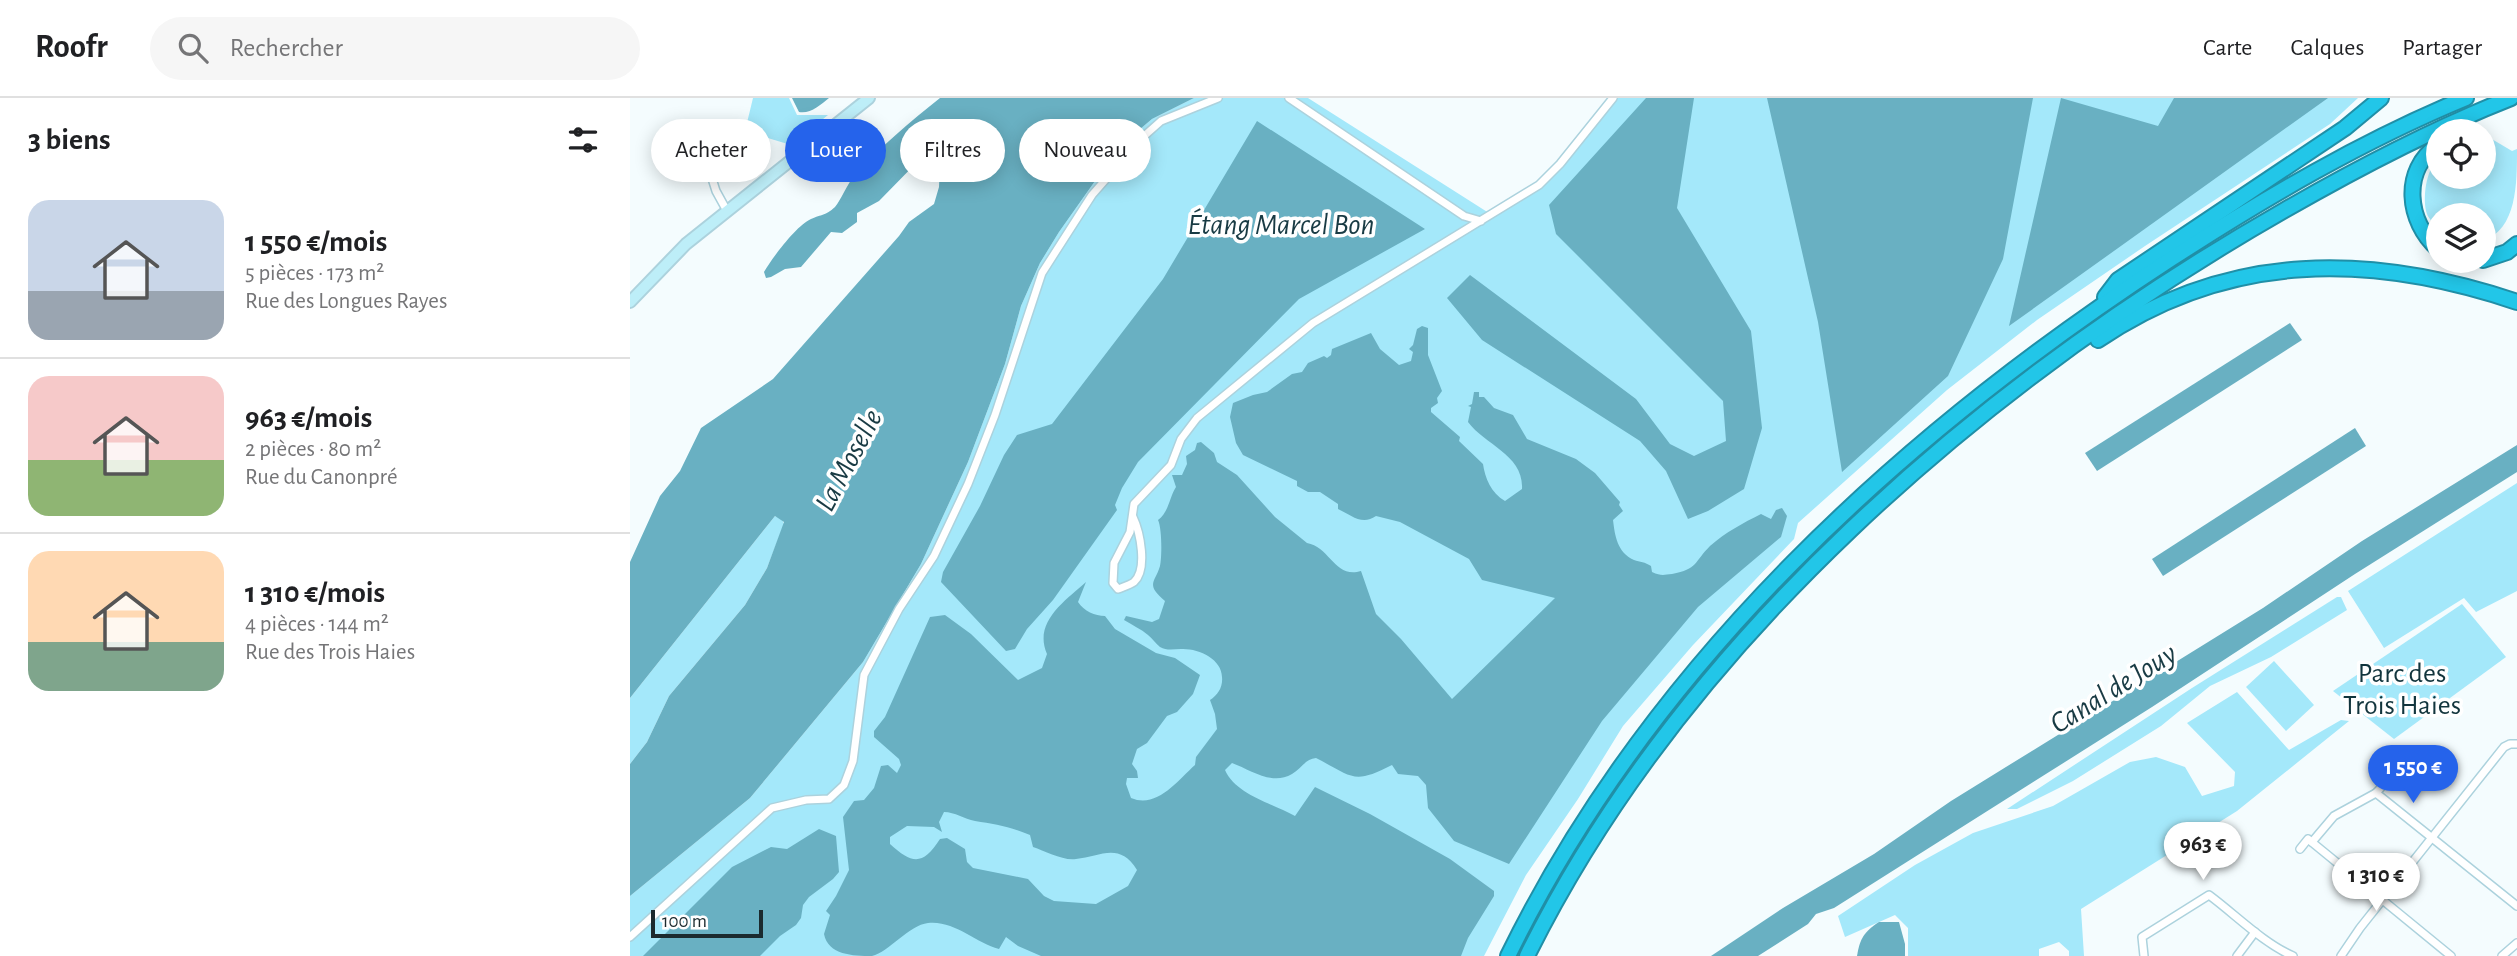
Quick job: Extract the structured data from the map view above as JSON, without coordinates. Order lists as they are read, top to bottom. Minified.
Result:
{"water":["Étang Marcel Bon","La Moselle","Canal de Jouy"],"parks":["Parc des Trois Haies"],"scale_bar":"100 m","page":{"header":"Roofr","search":"Rechercher","nav":["Carte","Calques","Partager"],"heading":"3 biens","chip":["Acheter","Louer","Filtres","Nouveau"],"list":[{"name":"1 550 €/mois","note":"5 pièces · 173 m² · Rue des Longues Rayes"},{"name":"963 €/mois","note":"2 pièces · 80 m² · Rue du Canonpré"},{"name":"1 310 €/mois","note":"4 pièces · 144 m² · Rue des Trois Haies"}],"price":["1 550 €","963 €","1 310 €"],"scale":"100 m"}}
